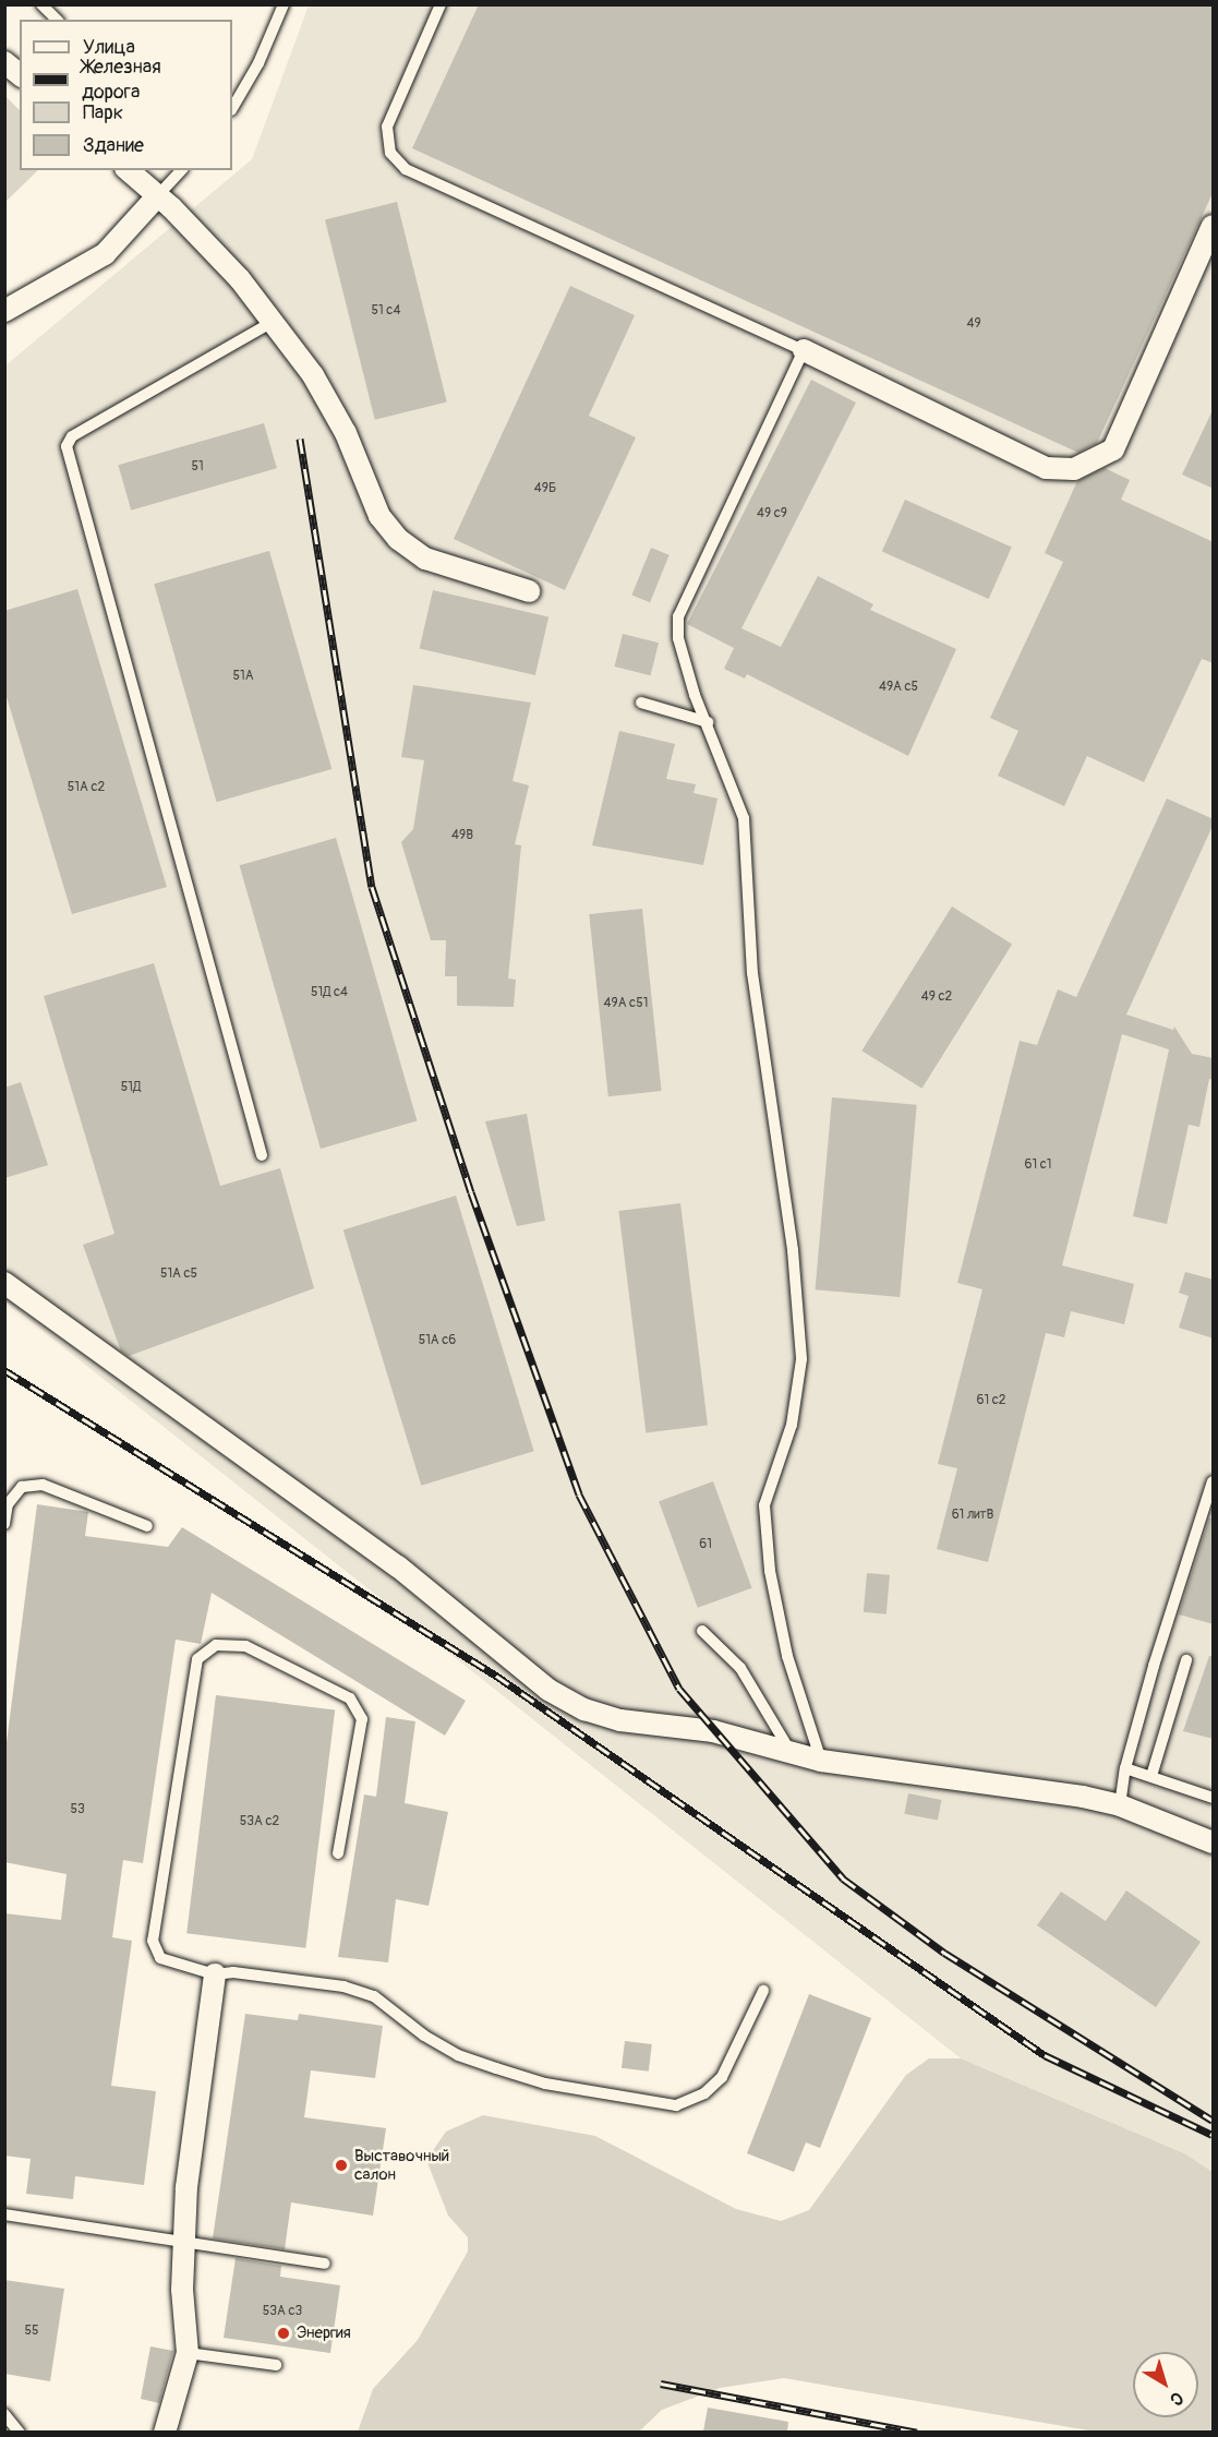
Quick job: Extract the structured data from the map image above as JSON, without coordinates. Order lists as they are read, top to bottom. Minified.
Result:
{"places":["Выставочный салон","Энергия"],"house_numbers":["51 с4","49","51","49Б","49 с9","51А","49А с5","51А с2","49В","51Д с4","49 с2","49А с51","51Д","61 с1","51А с5","51А с6","61 с2","61 литВ","61","53","53А с2","53А с3","55"],"legend":["Улица","Железная дорога","Парк","Здание"],"north":"bottom right"}
